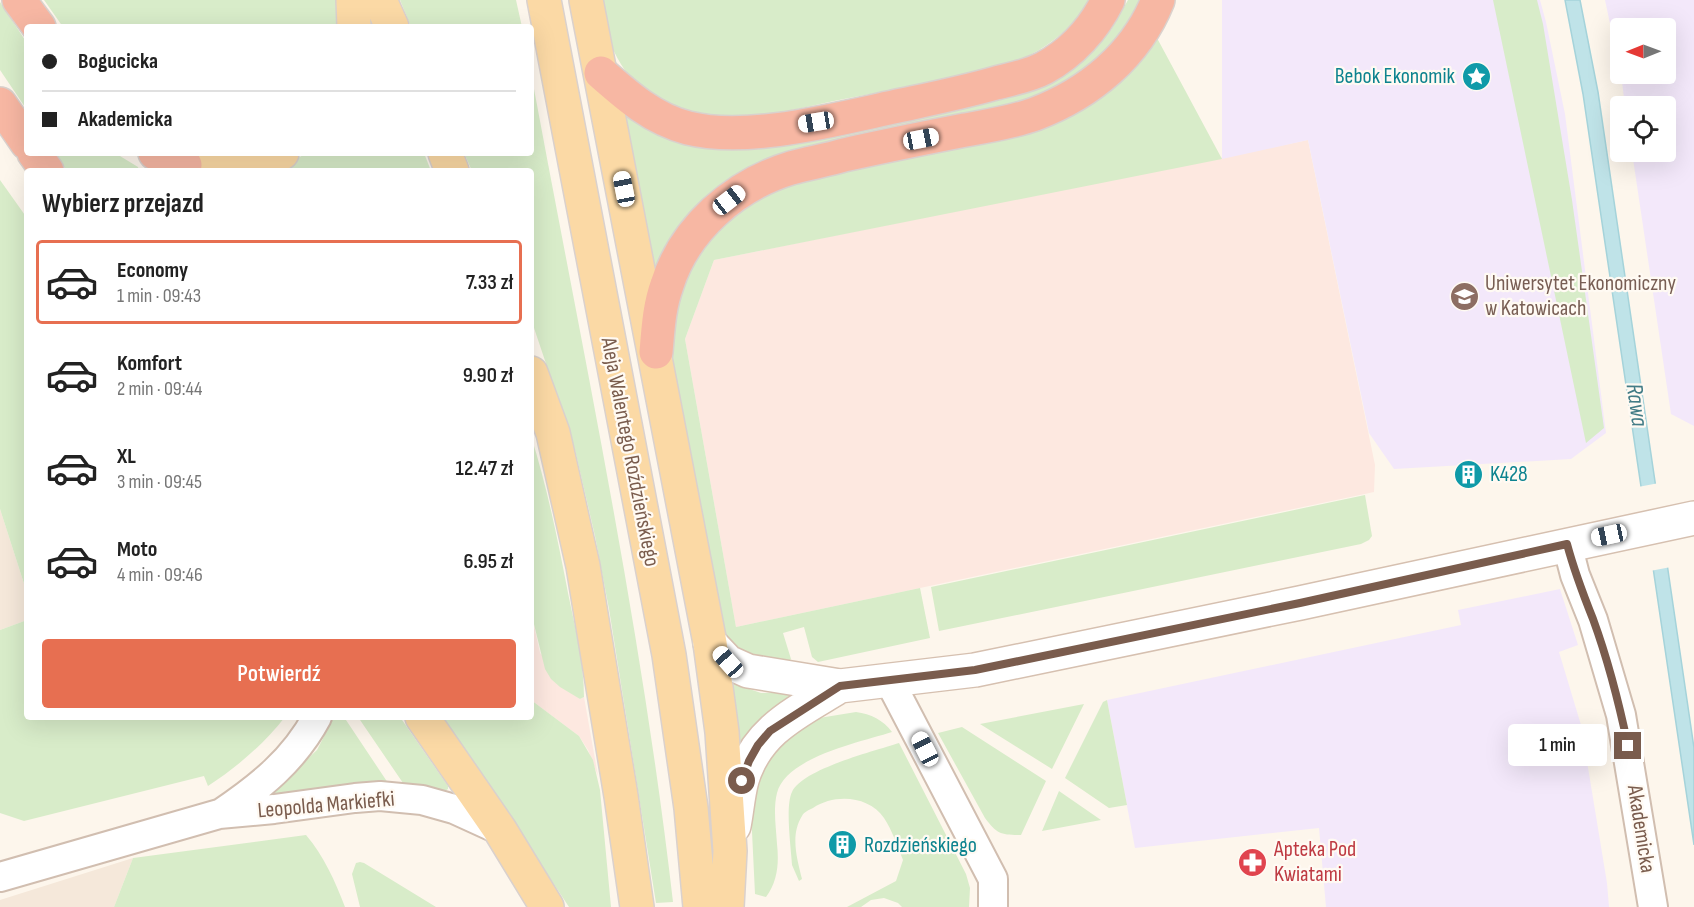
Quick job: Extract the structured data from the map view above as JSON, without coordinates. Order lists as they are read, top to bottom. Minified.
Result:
{"streets":{"main road":["Aleja Walentego Roździeńskiego"],"street":["Leopolda Markiefki","Akademicka"]},"water":["Rawa"],"places":{"place":["Bebok Ekonomik"],"school or university":["Uniwersytet Ekonomiczny w Katowicach"],"building":["K428","Rozdzieńskiego"],"pharmacy":["Apteka Pod Kwiatami"]},"north":"left","page":{"banner":["Bogucicka","Akademicka"],"heading":"Wybierz przejazd","list":[{"name":"Economy","note":"1 min · 09:43","value":"7.33 zł"},{"name":"Komfort","note":"2 min · 09:44","value":"9.90 zł"},{"name":"XL","note":"3 min · 09:45","value":"12.47 zł"},{"name":"Moto","note":"4 min · 09:46","value":"6.95 zł"}],"buttons":"Potwierdź","bubble":"1 min"}}
